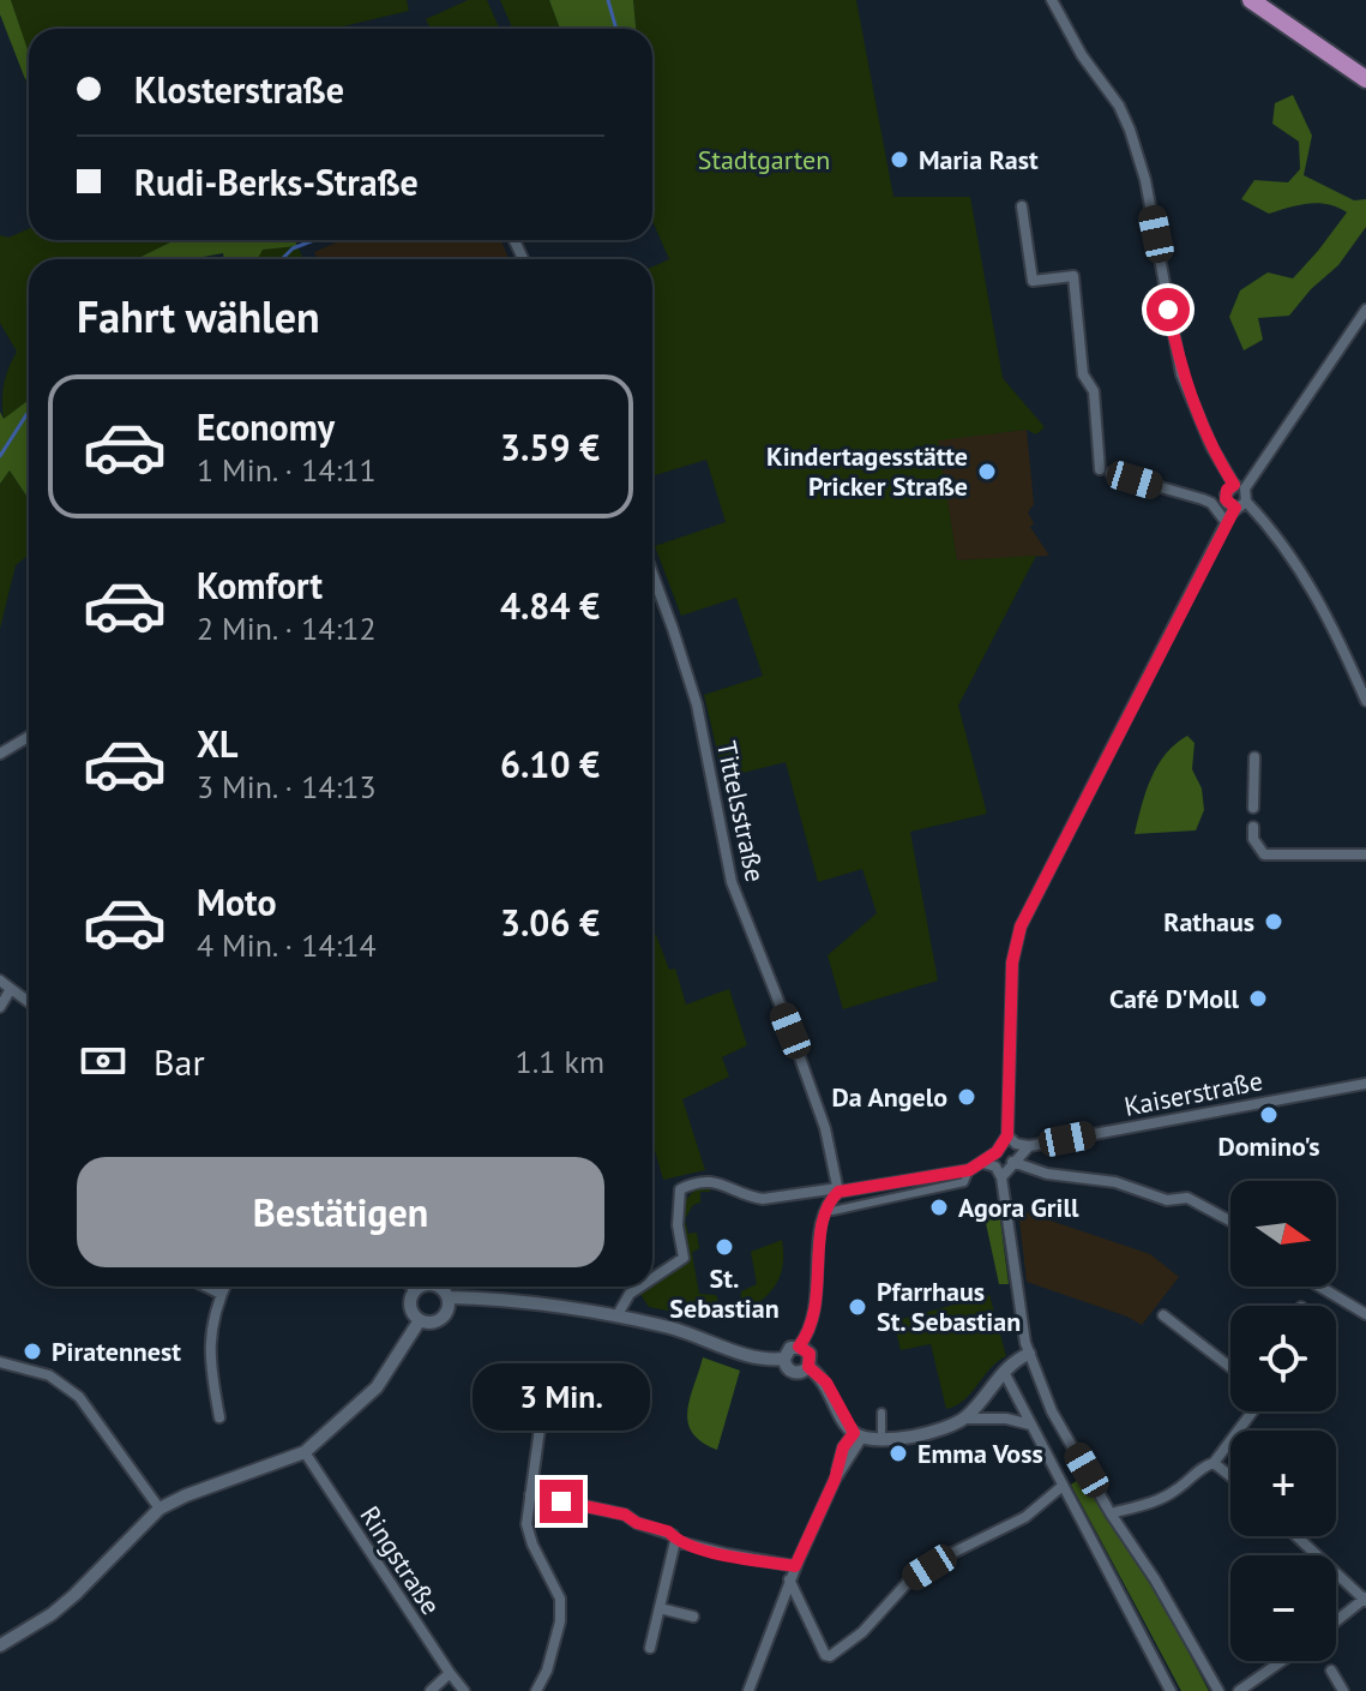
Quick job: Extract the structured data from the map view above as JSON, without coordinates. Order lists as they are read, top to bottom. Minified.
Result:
{"streets":{"street":["Tittelsstraße","Kaiserstraße","Ringstraße"]},"parks":["Stadtgarten"],"places":["Maria Rast","Kindertagesstätte Pricker Straße","Rathaus","Café D'Moll","Da Angelo","Domino's","Agora Grill","St. Sebastian","Pfarrhaus St. Sebastian","Piratennest","Emma Voss"],"north":"right","page":{"banner":["Klosterstraße","Rudi-Berks-Straße"],"heading":"Fahrt wählen","list":[{"name":"Economy","note":"1 Min. · 14:11","value":"3.59 €"},{"name":"Komfort","note":"2 Min. · 14:12","value":"4.84 €"},{"name":"XL","note":"3 Min. · 14:13","value":"6.10 €"},{"name":"Moto","note":"4 Min. · 14:14","value":"3.06 €"}],"pay":["Bar","1.1 km"],"buttons":"Bestätigen","map_buttons":["+","−"],"bubble":"3 Min."}}
